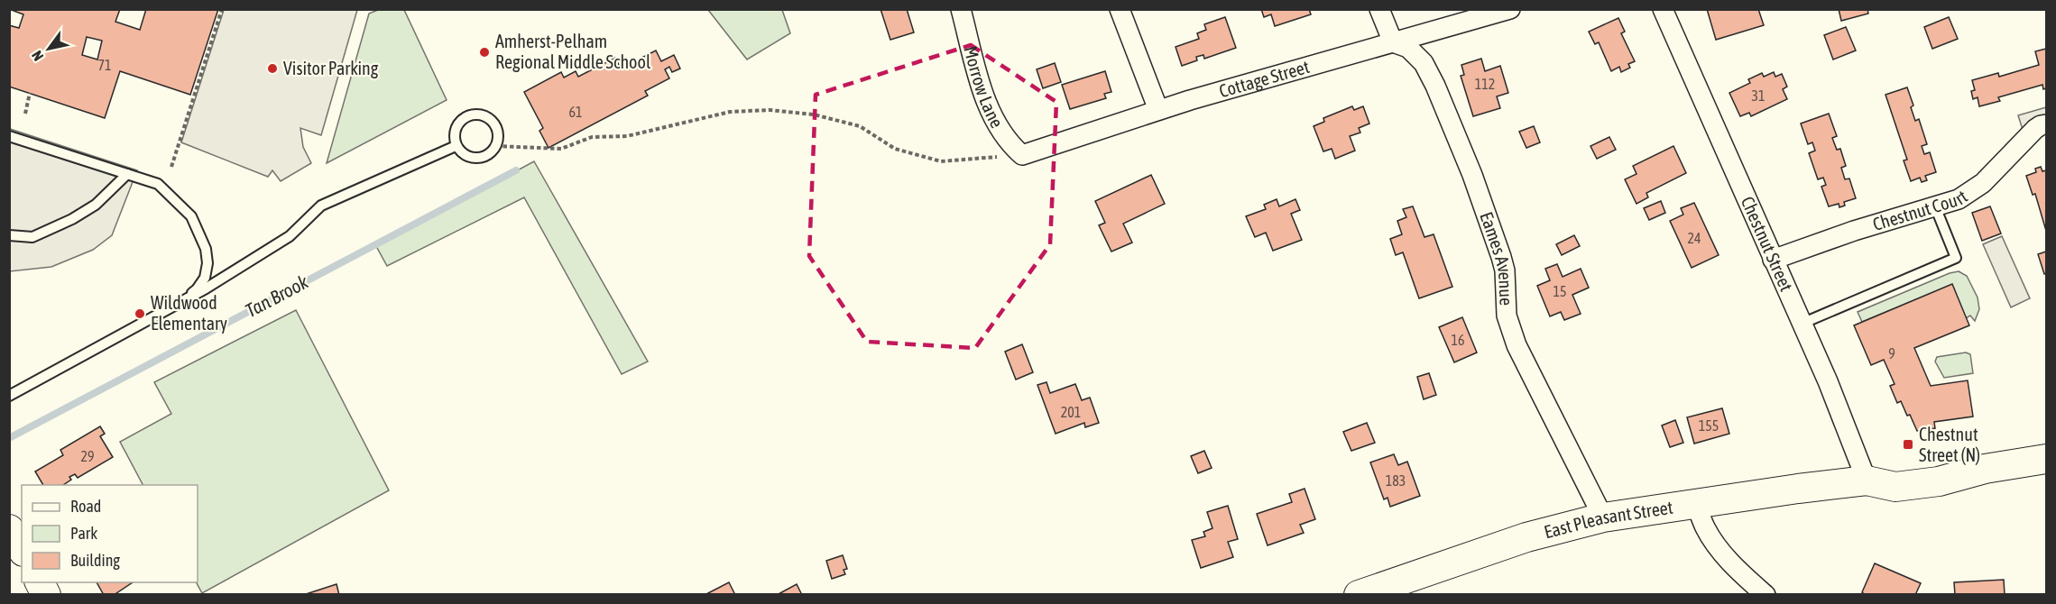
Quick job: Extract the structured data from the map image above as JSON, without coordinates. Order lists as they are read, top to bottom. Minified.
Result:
{"streets":{"main road":["East Pleasant Street"],"street":["Cottage Street","Morrow Lane","Chestnut Court","Chestnut Street","Eames Avenue"]},"crossings":[["Cottage Street","Morrow Lane"],["Cottage Street","Eames Avenue"],["Chestnut Court","Chestnut Street"],["Chestnut Street","East Pleasant Street"],["Eames Avenue","East Pleasant Street"]],"water":["Tan Brook"],"places":{"other":["Amherst-Pelham Regional Middle School","Visitor Parking","Wildwood Elementary"],"transit":["Chestnut Street (N)"]},"house_numbers":["71","112","31","61","24","15","16","9","201","155","29","183"],"legend":["Road","Park","Building"],"north":"bottom left"}
